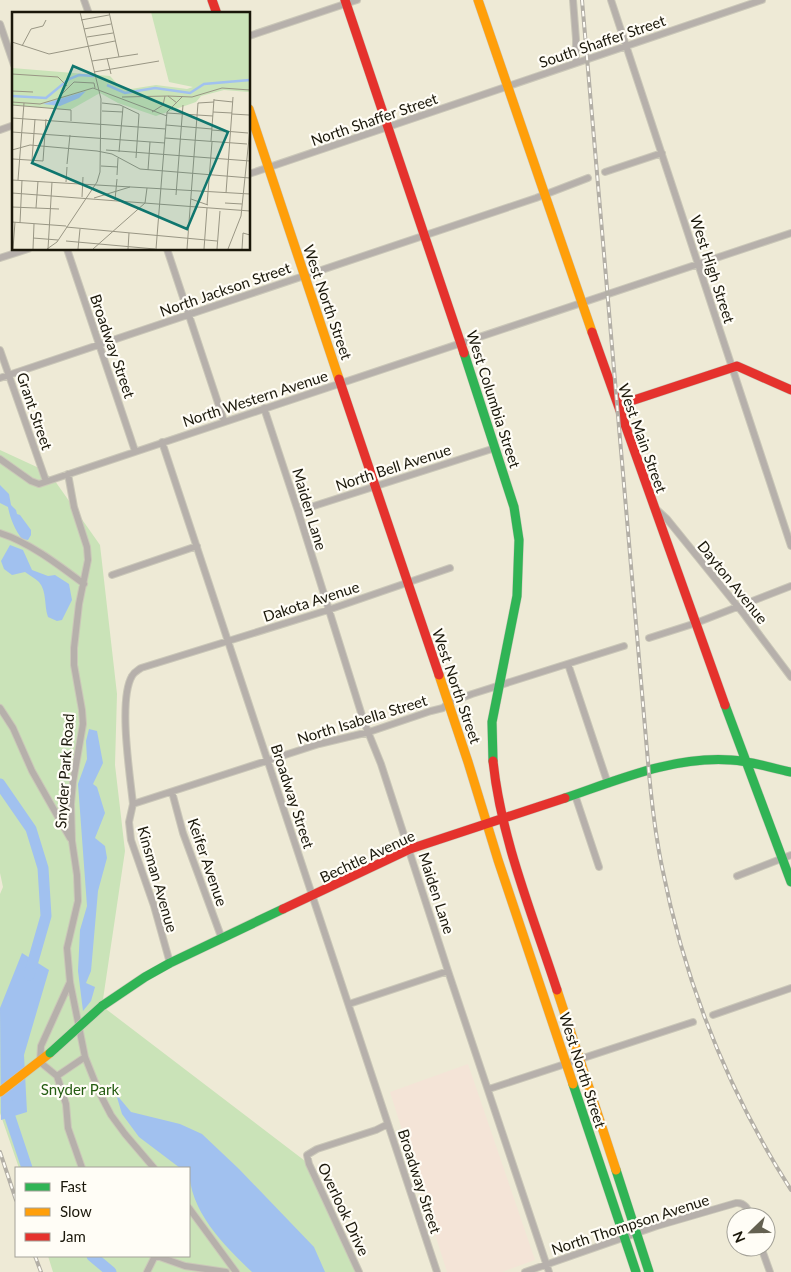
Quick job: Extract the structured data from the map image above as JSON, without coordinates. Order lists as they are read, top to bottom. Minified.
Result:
{"streets":{"main road":["West North Street","West Columbia Street","West Main Street","Bechtle Avenue"],"street":["South Shaffer Street","North Shaffer Street","West High Street","North Jackson Street","Broadway Street","North Western Avenue","Grant Street","North Bell Avenue","Maiden Lane","Dayton Avenue","Dakota Avenue","North Isabella Street","Snyder Park Road","Keifer Avenue","Kinsman Avenue","Overlook Drive","North Thompson Avenue"]},"crossings":[["South Shaffer Street","North Shaffer Street"],["South Shaffer Street","West High Street"],["South Shaffer Street","West Main Street"],["North Shaffer Street","West North Street"],["North Shaffer Street","West Columbia Street"],["North Shaffer Street","West Main Street"],["West High Street","North Western Avenue"],["North Jackson Street","West North Street"],["North Jackson Street","Broadway Street"],["North Jackson Street","West Columbia Street"],["North Jackson Street","Grant Street"],["North Jackson Street","West Main Street"],["West North Street","North Western Avenue"],["West North Street","West Columbia Street"],["West North Street","North Bell Avenue"],["West North Street","Dakota Avenue"],["West North Street","North Isabella Street"],["West North Street","Bechtle Avenue"],["West North Street","North Thompson Avenue"],["Broadway Street","North Western Avenue"],["Broadway Street","Dakota Avenue"],["Broadway Street","North Isabella Street"],["Broadway Street","Bechtle Avenue"],["Broadway Street","Overlook Drive"],["North Western Avenue","West Columbia Street"],["North Western Avenue","Grant Street"],["North Western Avenue","West Main Street"],["North Western Avenue","Maiden Lane"],["North Western Avenue","Snyder Park Road"],["West Columbia Street","North Bell Avenue"],["West Columbia Street","North Isabella Street"],["West Columbia Street","Bechtle Avenue"],["West Main Street","Dayton Avenue"],["West Main Street","Bechtle Avenue"],["North Bell Avenue","Maiden Lane"],["Maiden Lane","Dakota Avenue"],["Maiden Lane","North Isabella Street"],["Maiden Lane","Bechtle Avenue"],["Maiden Lane","North Thompson Avenue"],["Dakota Avenue","Kinsman Avenue"],["North Isabella Street","Keifer Avenue"],["North Isabella Street","Kinsman Avenue"],["Bechtle Avenue","Keifer Avenue"],["Bechtle Avenue","Kinsman Avenue"]],"parks":["Snyder Park"],"legend":["Fast","Slow","Jam"],"north":"bottom left"}
